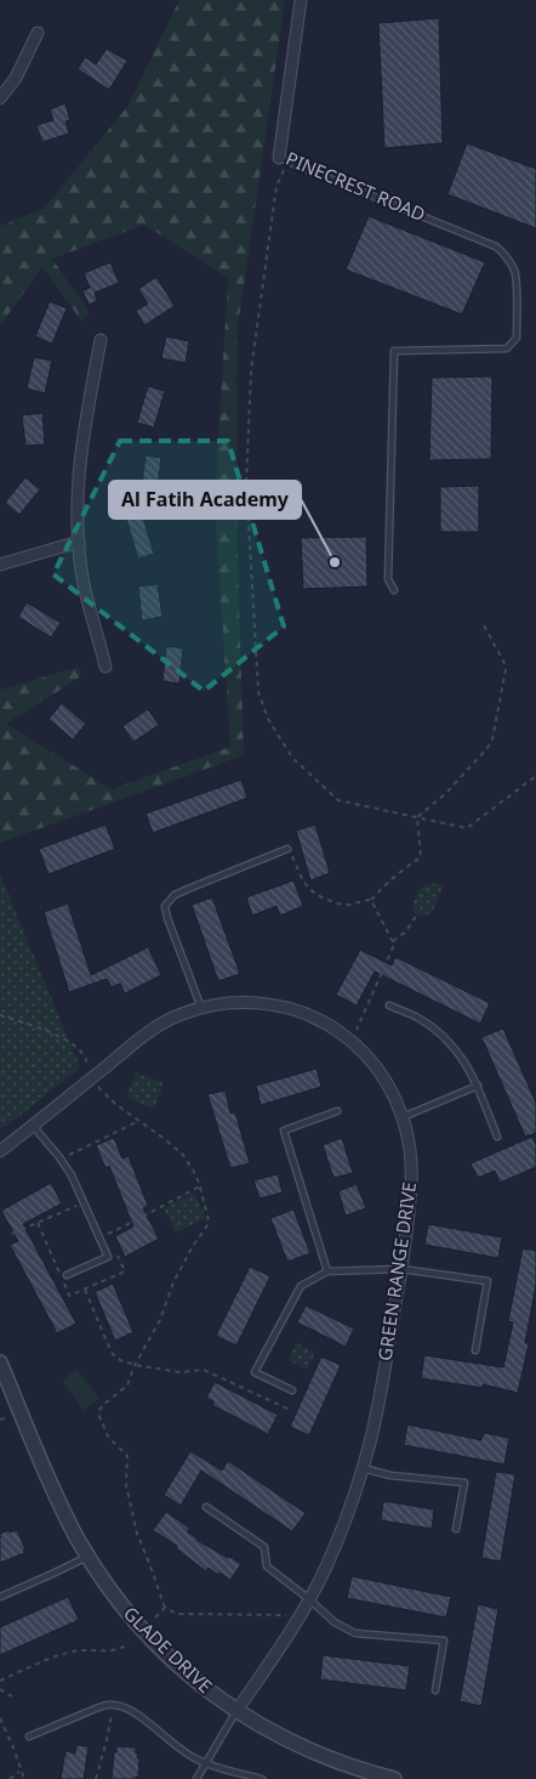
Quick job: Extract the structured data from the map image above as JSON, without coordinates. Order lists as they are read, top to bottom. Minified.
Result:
{"streets":{"street":["PINECREST ROAD","GREEN RANGE DRIVE","GLADE DRIVE"]},"crossings":[["GREEN RANGE DRIVE","GLADE DRIVE"]],"places":["Al Fatih Academy"]}
